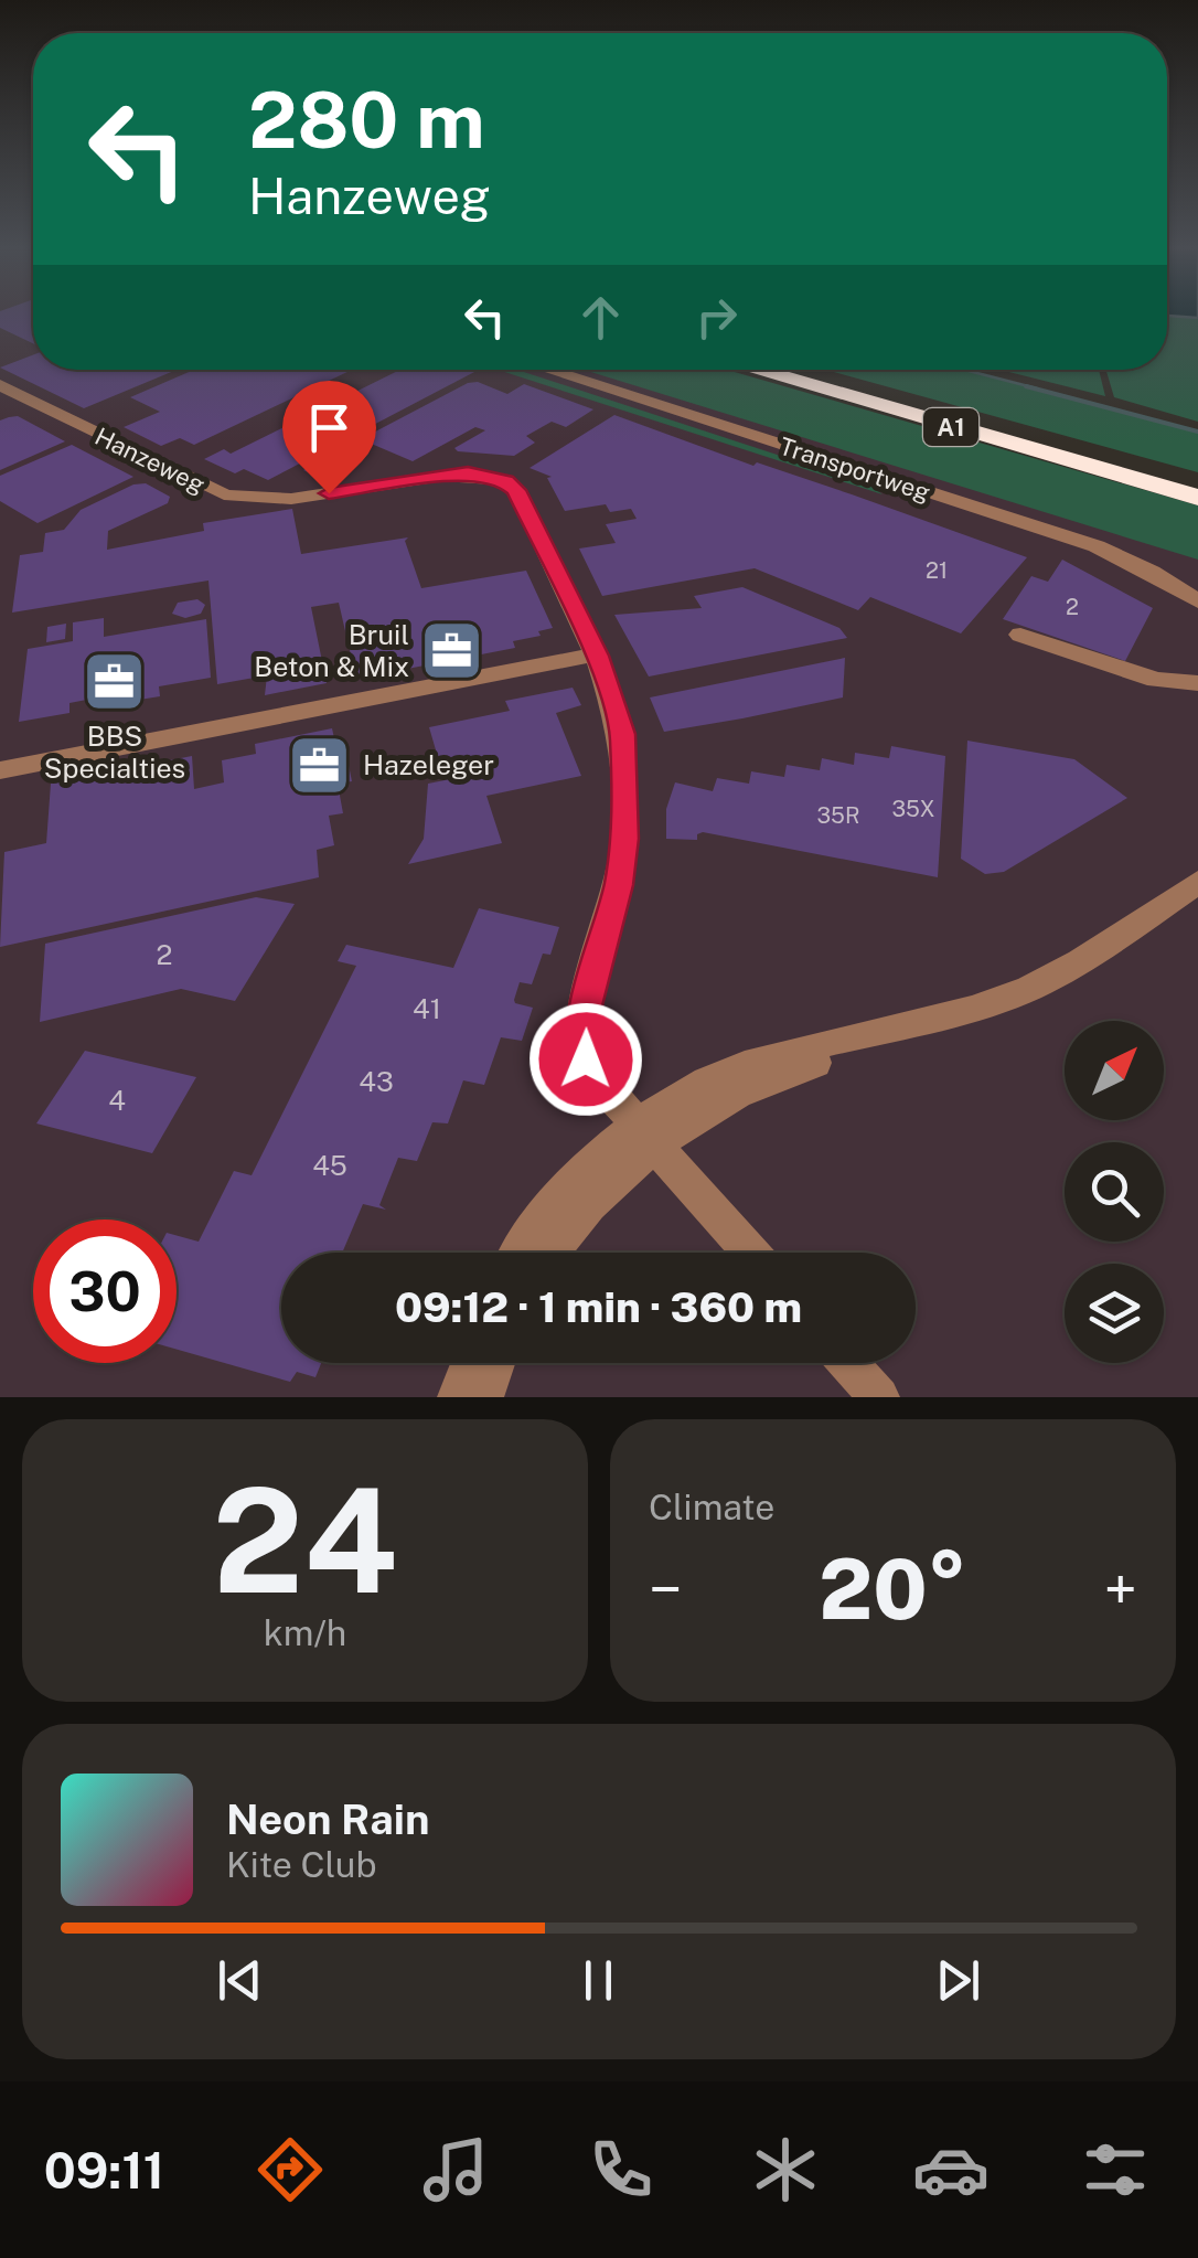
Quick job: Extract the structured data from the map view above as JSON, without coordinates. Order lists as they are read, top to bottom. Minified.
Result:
{"streets":{"highway":["A1"],"street":["Hanzeweg","Transportweg"]},"places":{"office":["Bruil Beton & Mix","BBS Specialties","Hazeleger"]},"house_numbers":["21","2","35X","35R","2","41","43","4","45"],"north":"top right","page":{"turn":["280 m","Hanzeweg"],"limit":"30","trip":"09:12 · 1 min · 360 m","tile":[["24","km/h"],"Climate"],"heat":["−","20°","+"],"song":["Neon Rain","Kite Club"],"tabs":"09:11"}}
